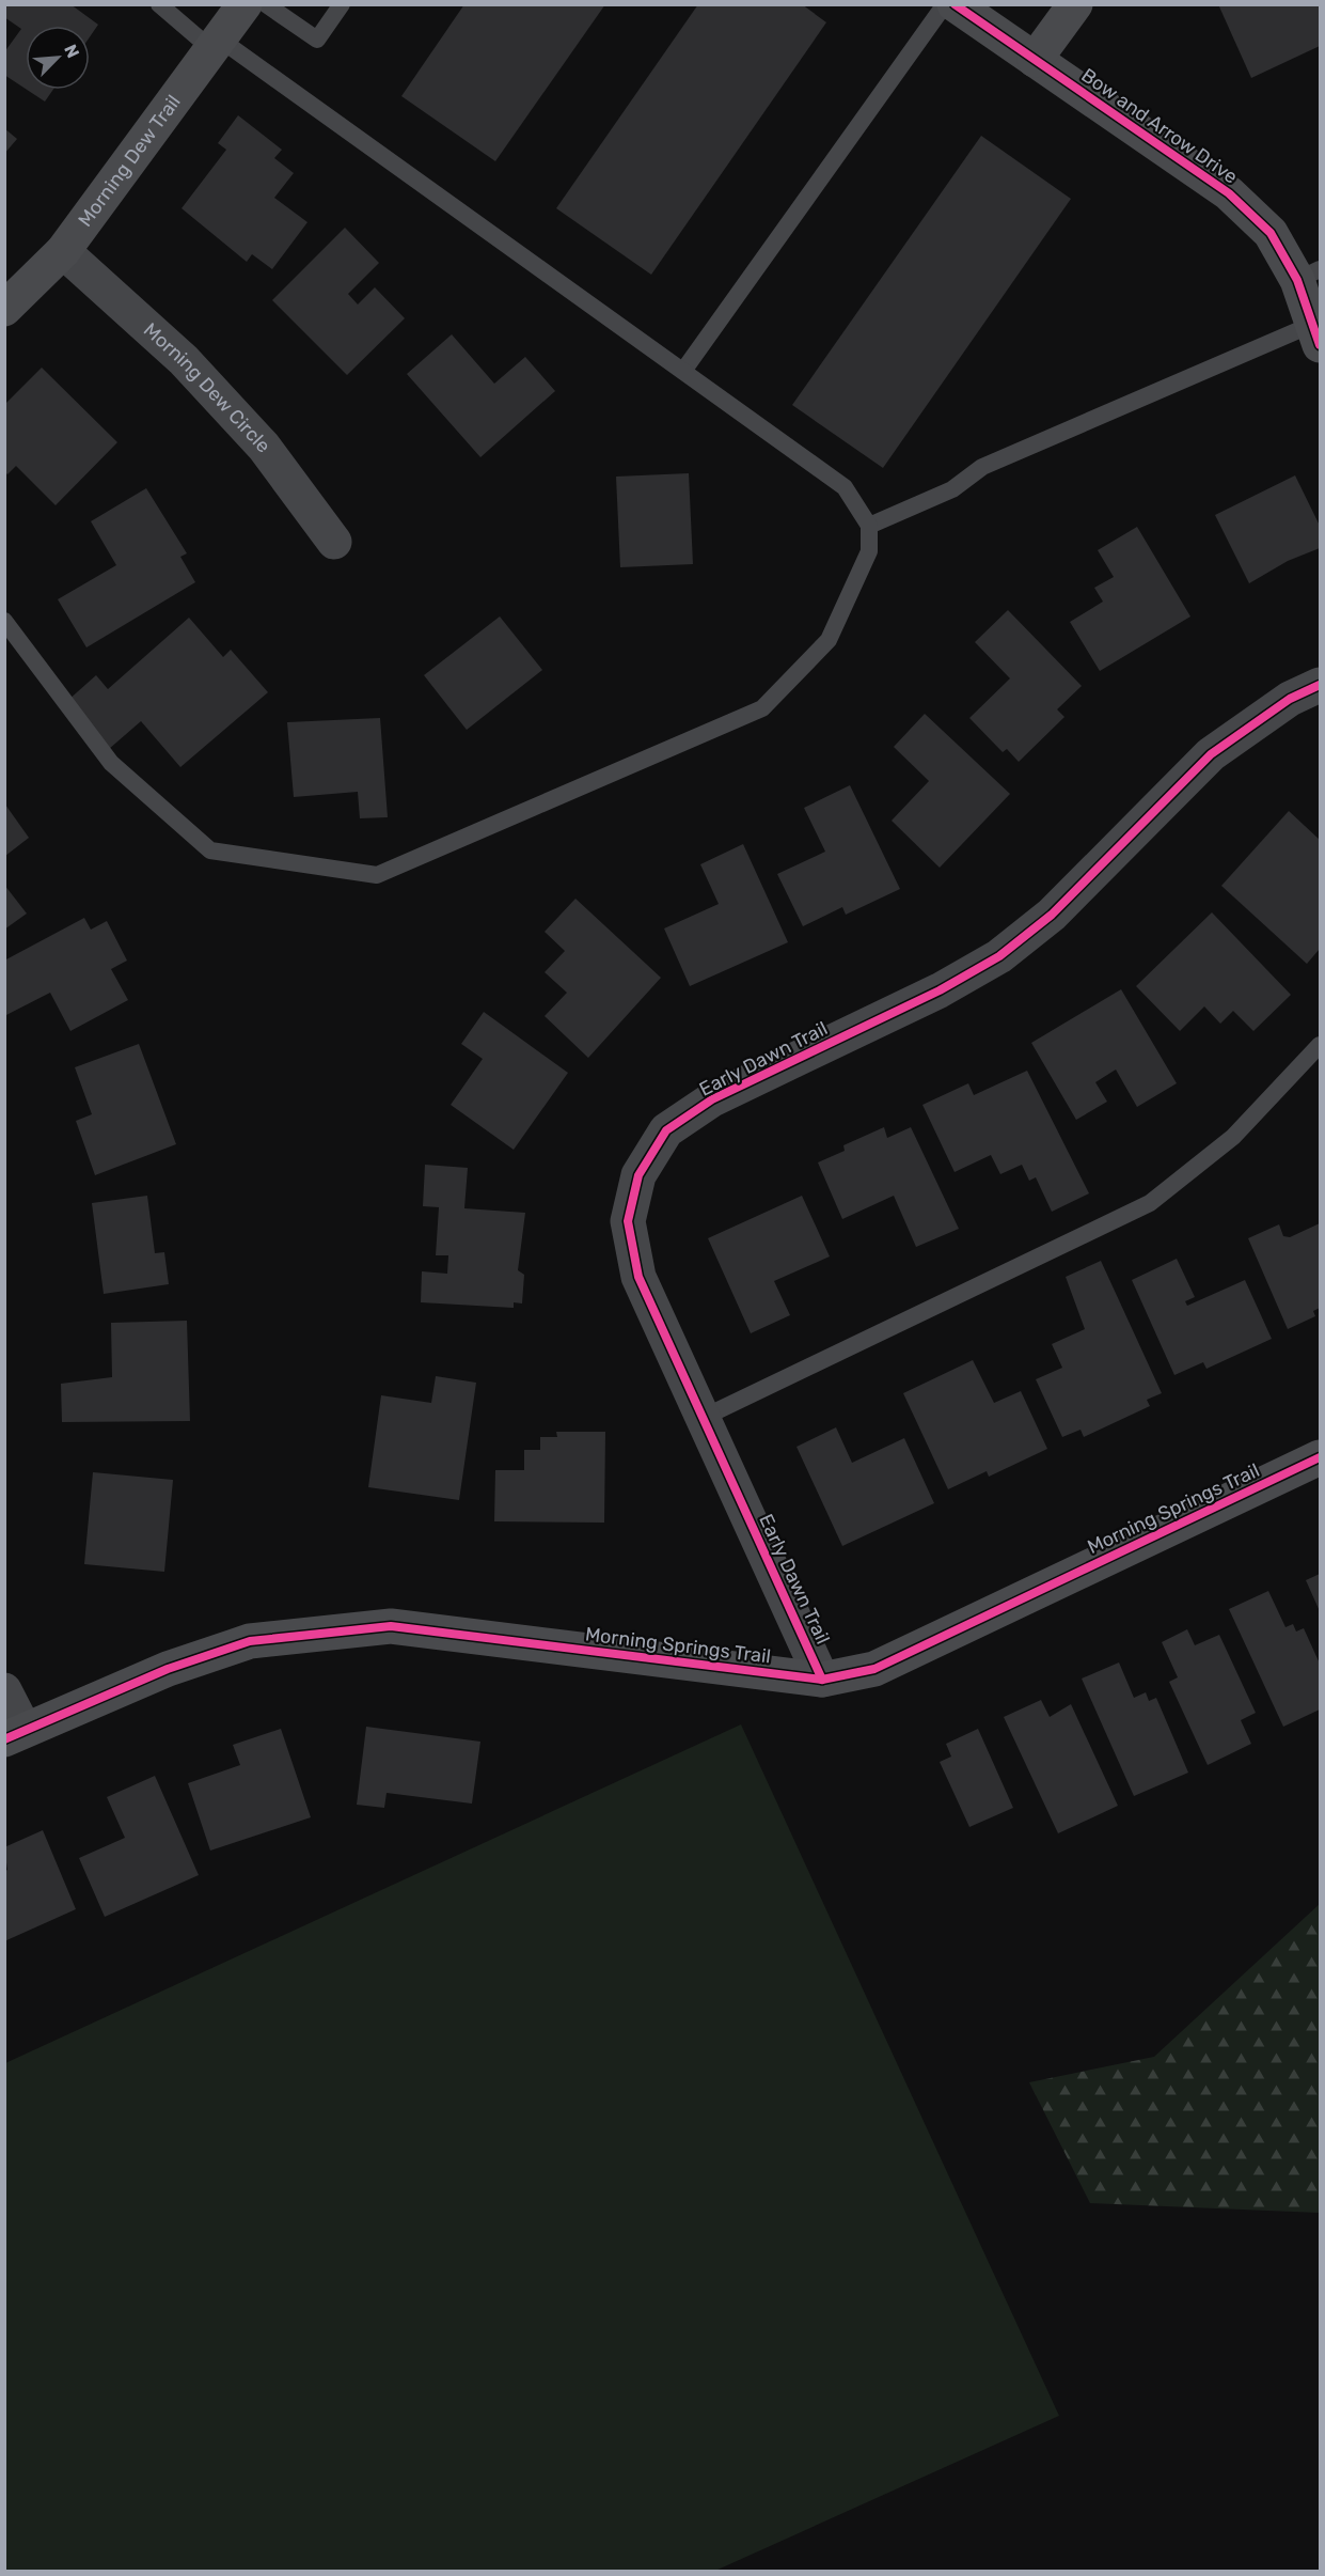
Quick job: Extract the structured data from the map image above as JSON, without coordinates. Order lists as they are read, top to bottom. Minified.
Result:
{"streets":{"street":["Bow and Arrow Drive","Morning Dew Trail","Morning Dew Circle","Early Dawn Trail","Morning Springs Trail"]},"crossings":[["Morning Dew Trail","Morning Dew Circle"],["Early Dawn Trail","Morning Springs Trail"]],"north":"top right"}
